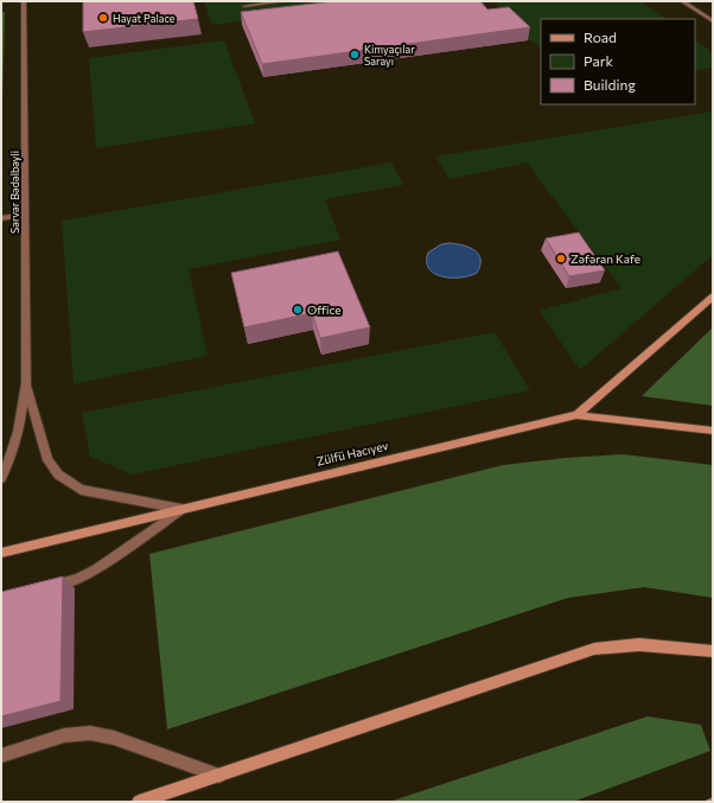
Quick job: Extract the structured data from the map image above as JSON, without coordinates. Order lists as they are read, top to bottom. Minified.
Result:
{"streets":{"main road":["Zülfü Hacıyev"],"street":["Sərvər Bədəlbəyli"]},"places":["Hayat Palace","Kimyaçılar Sarayı","Zәfәran Kafe","Office"],"legend":["Road","Park","Building"]}
